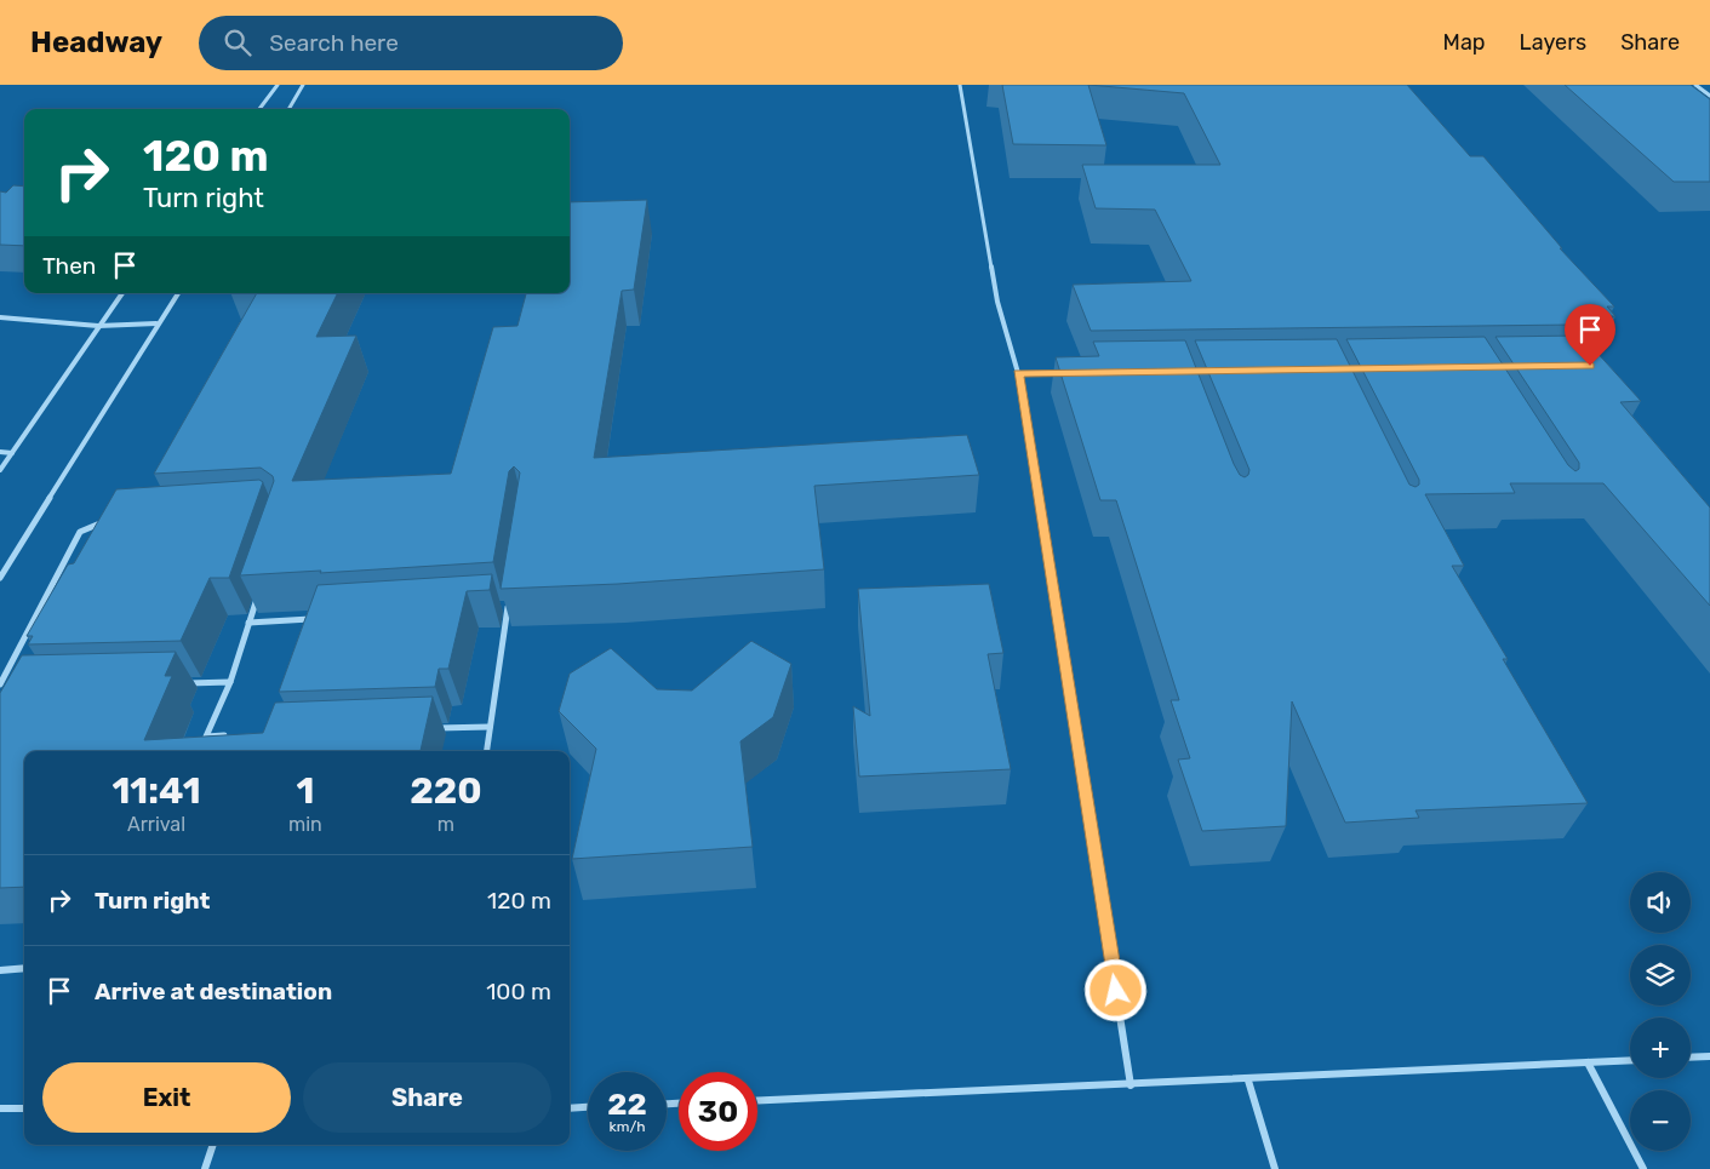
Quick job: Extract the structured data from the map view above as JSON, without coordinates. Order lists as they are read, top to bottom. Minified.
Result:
{"page":{"header":"Headway","search":"Search here","nav":["Map","Layers","Share"],"turn":["120 m","Turn right"],"then":"Then","eta":["11:41","Arrival","1","min","220","m"],"list":[{"name":"Turn right","value":"120 m"},{"name":"Arrive at destination","value":"100 m"}],"map_buttons":["+","−"],"buttons":["Exit","Share"],"speed":"22 km/h","limit":"30"}}
